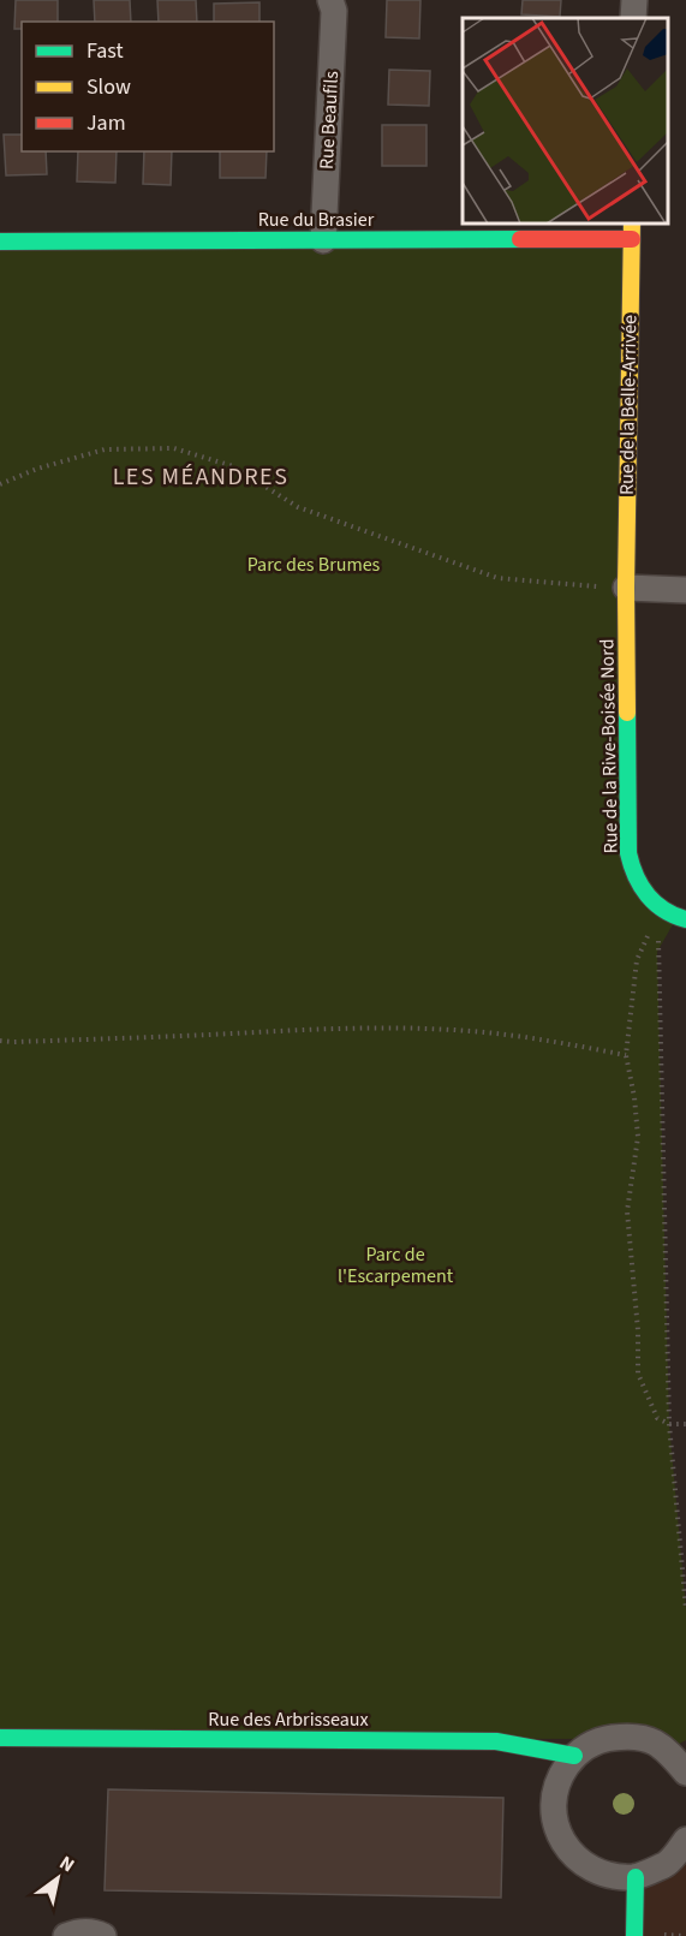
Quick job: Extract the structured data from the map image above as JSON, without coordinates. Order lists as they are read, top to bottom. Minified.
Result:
{"streets":{"street":["Rue Beaufils","Rue du Brasier","Rue de la Belle-Arrivée","Rue de la Rive-Boisée Nord","Rue des Arbrisseaux"]},"crossings":[["Rue Beaufils","Rue du Brasier"],["Rue du Brasier","Rue de la Belle-Arrivée"],["Rue de la Belle-Arrivée","Rue de la Rive-Boisée Nord"]],"districts":["LES MÉANDRES"],"parks":["Parc des Brumes","Parc de l'Escarpement"],"legend":["Fast","Slow","Jam"],"north":"top right"}
